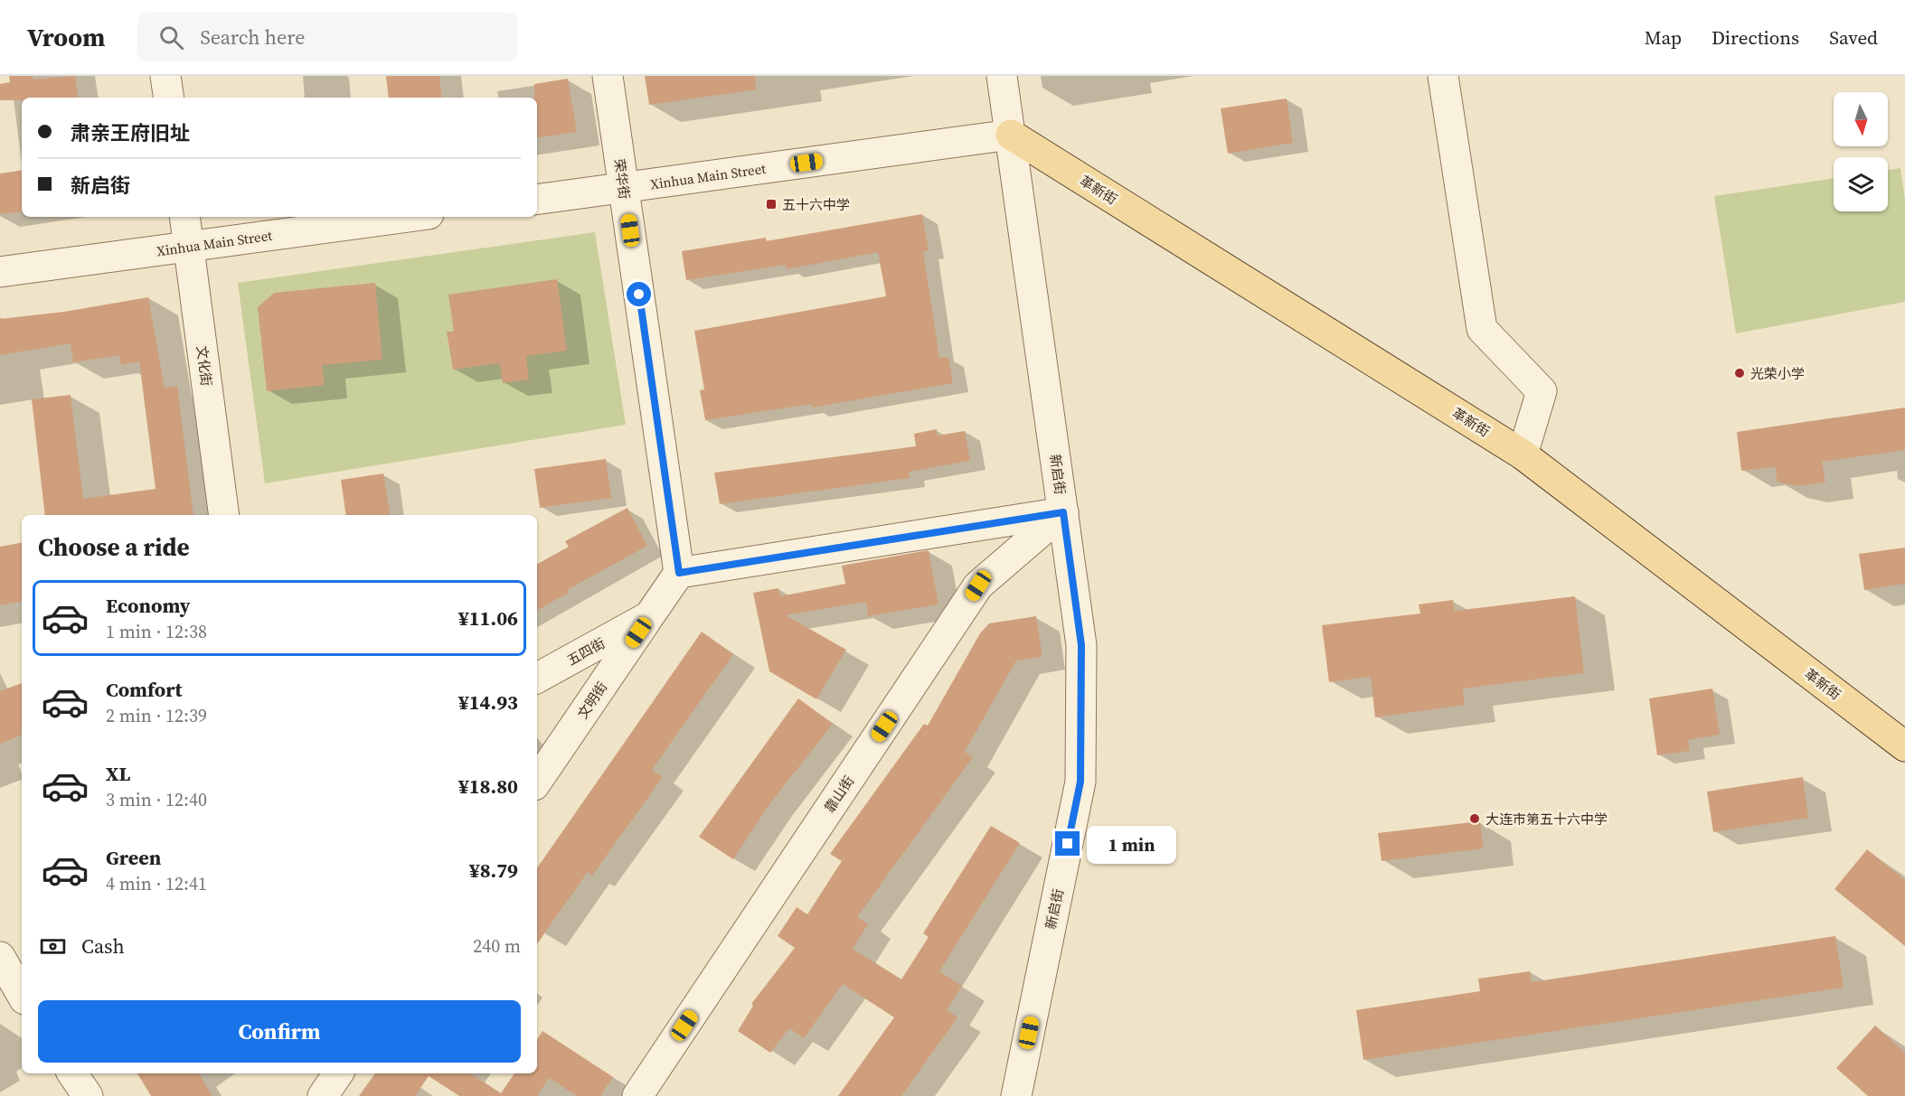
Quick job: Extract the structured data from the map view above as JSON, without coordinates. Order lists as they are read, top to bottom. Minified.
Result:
{"streets":{"main road":["革新街"],"street":["Xinhua Main Street","荣华街","文化街","新启街","五四街","文明街","靠山街"]},"crossings":[["Xinhua Main Street","荣华街"],["Xinhua Main Street","革新街"],["Xinhua Main Street","文化街"],["Xinhua Main Street","新启街"],["荣华街","五四街"],["革新街","新启街"],["新启街","靠山街"],["五四街","文明街"]],"places":{"transit":["五十六中学"],"other":["光荣小学","大连市第五十六中学"]},"north":"bottom","page":{"header":"Vroom","search":"Search here","nav":["Map","Directions","Saved"],"banner":["肃亲王府旧址","新启街"],"heading":"Choose a ride","list":[{"name":"Economy","note":"1 min · 12:38","value":"¥11.06"},{"name":"Comfort","note":"2 min · 12:39","value":"¥14.93"},{"name":"XL","note":"3 min · 12:40","value":"¥18.80"},{"name":"Green","note":"4 min · 12:41","value":"¥8.79"}],"bubble":"1 min","pay":["Cash","240 m"],"buttons":"Confirm"}}
